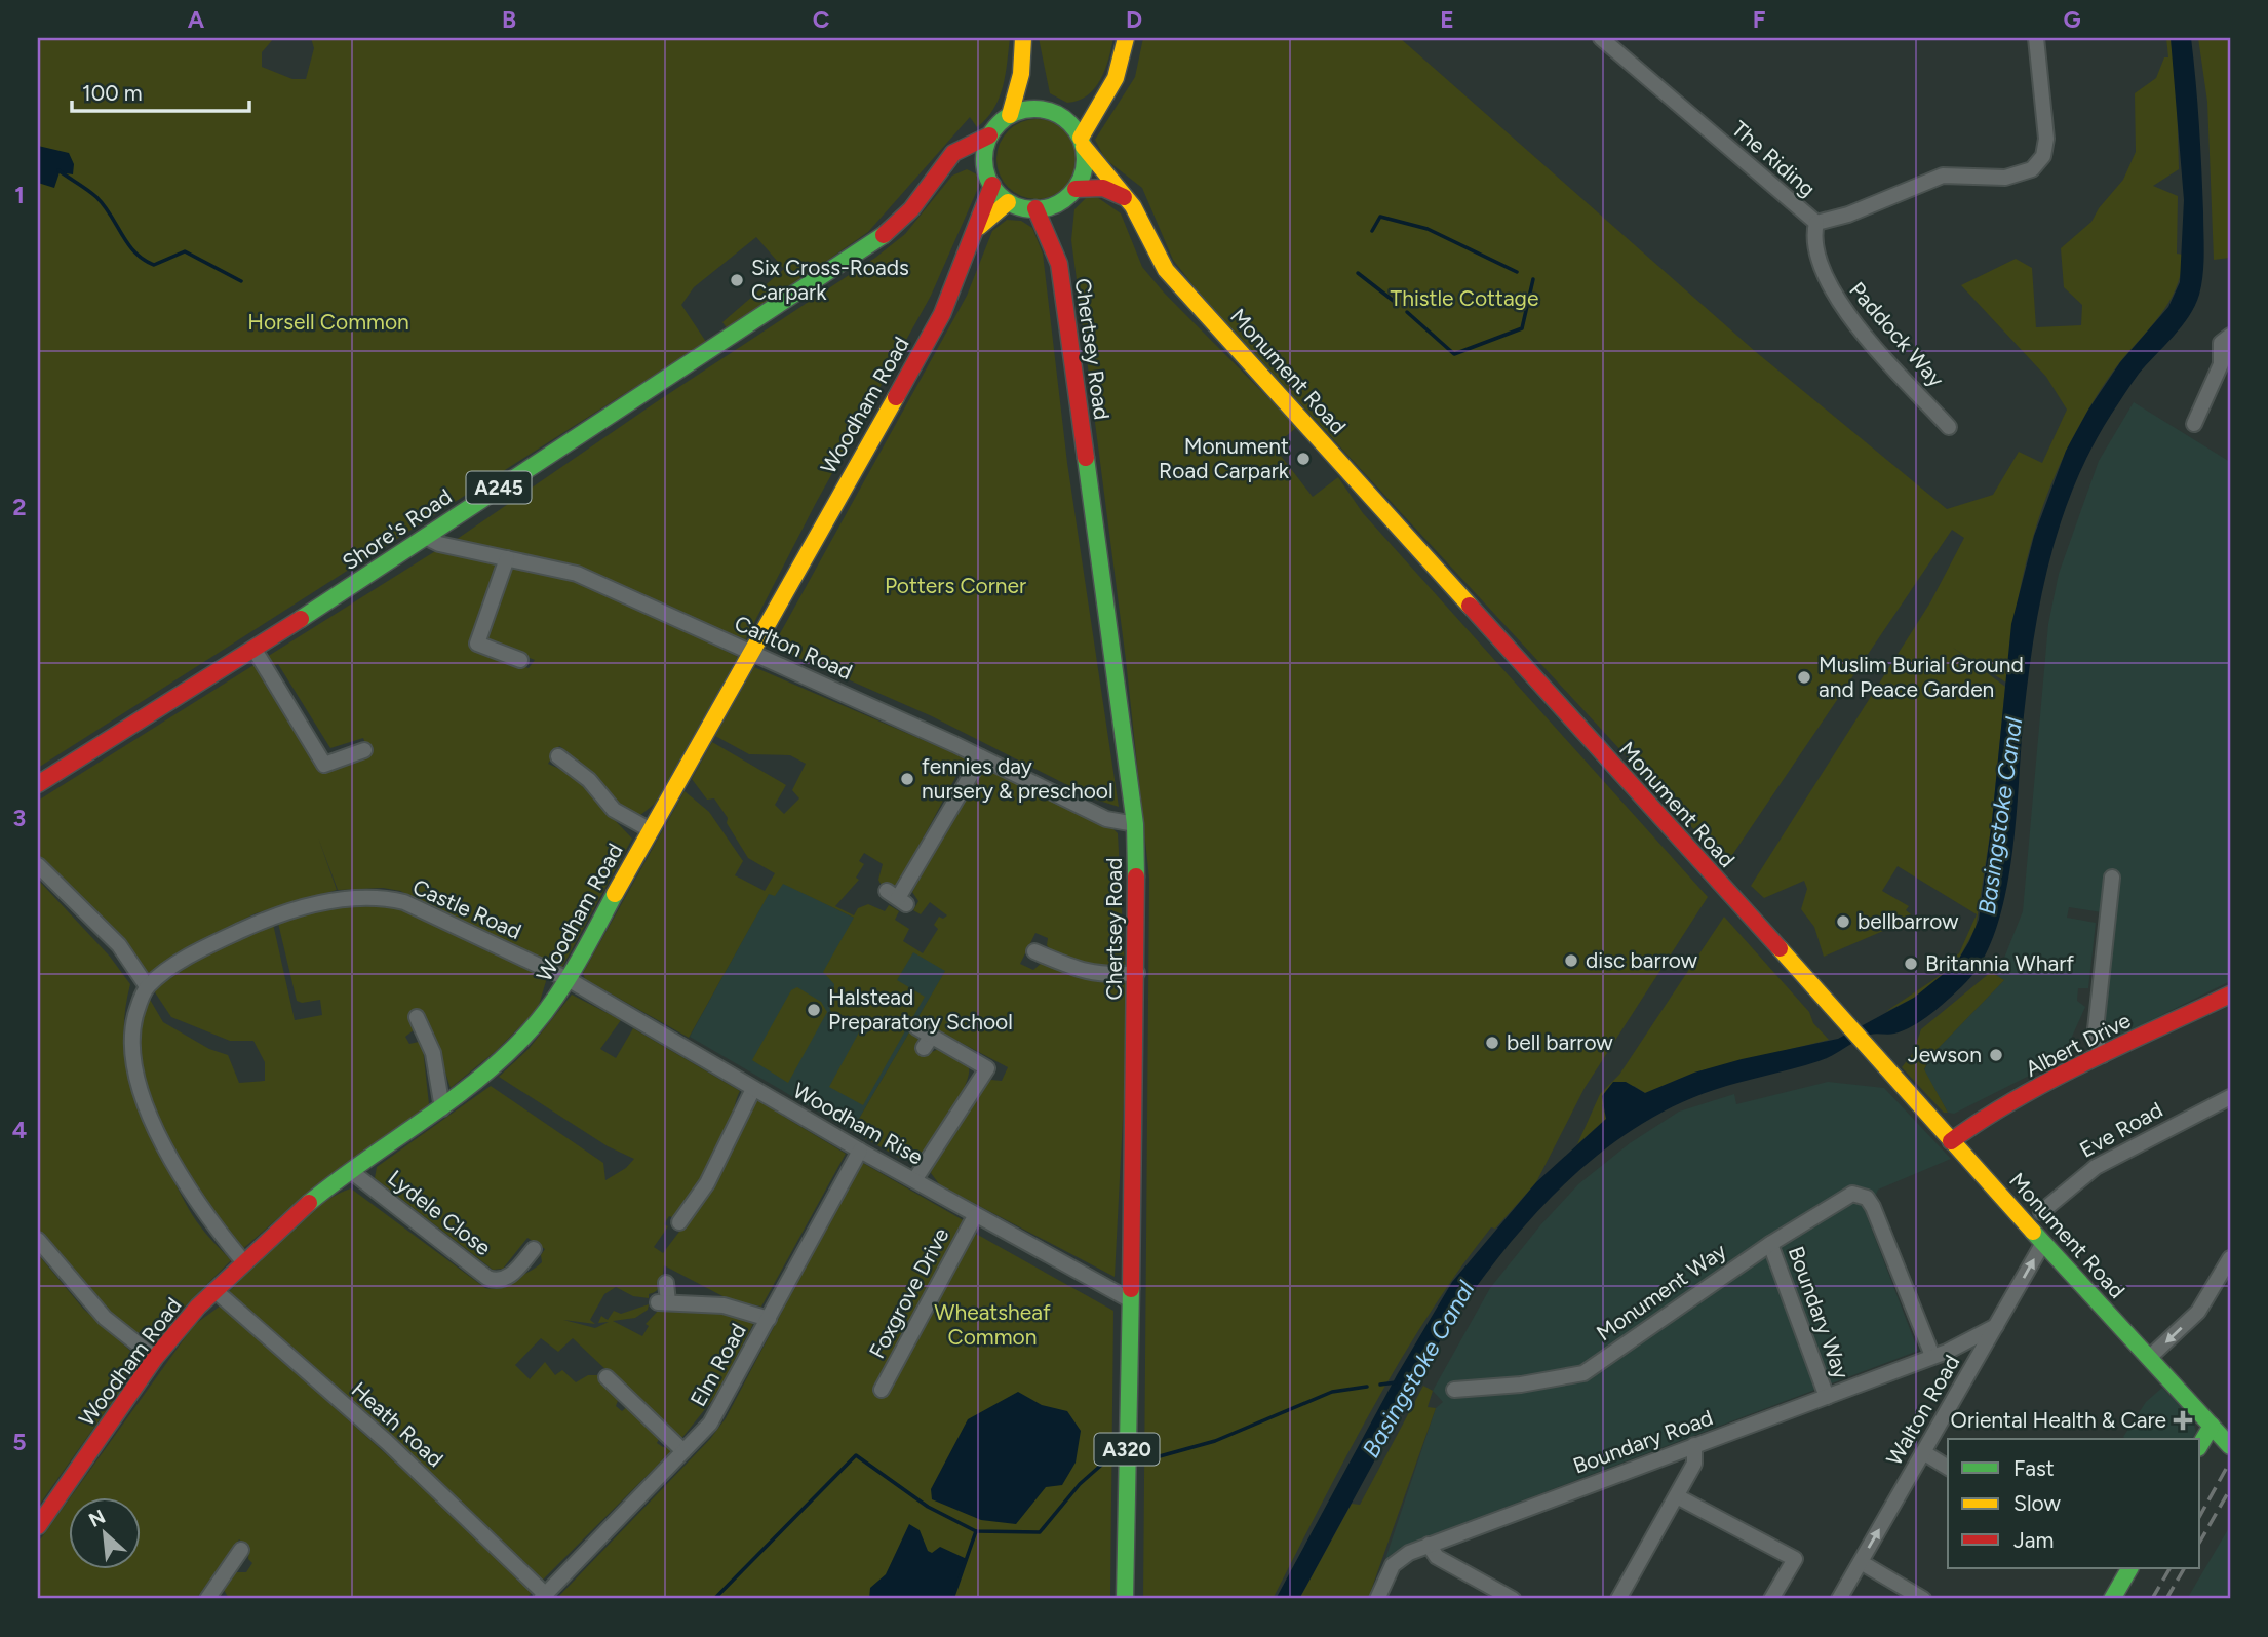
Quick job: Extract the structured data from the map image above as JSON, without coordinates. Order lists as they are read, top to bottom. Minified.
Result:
{"streets":{"street":["The Riding","Paddock Way","Chertsey Road","Monument Road","Woodham Road","A245","Shore's Road","Carlton Road","Castle Road","Albert Drive","Woodham Rise","Eve Road","Lydele Close","Monument Way","Foxgrove Drive","Boundary Way","Elm Road","Walton Road","Heath Road","Boundary Road","A320"]},"crossings":[["The Riding","Paddock Way"],["Chertsey Road","Monument Road"],["Chertsey Road","Woodham Road"],["Chertsey Road","A245"],["Chertsey Road","Shore's Road"],["Chertsey Road","Carlton Road"],["Chertsey Road","Woodham Rise"],["Monument Road","Woodham Road"],["Monument Road","A245"],["Monument Road","Shore's Road"],["Monument Road","Albert Drive"],["Monument Road","Walton Road"],["Woodham Road","A245"],["Woodham Road","Shore's Road"],["Woodham Road","Carlton Road"],["Woodham Road","Castle Road"],["Woodham Road","Woodham Rise"],["Woodham Road","Lydele Close"],["Woodham Road","Heath Road"],["A245","Shore's Road"],["Shore's Road","Carlton Road"],["Castle Road","Woodham Rise"],["Woodham Rise","Foxgrove Drive"],["Woodham Rise","Elm Road"],["Monument Way","Boundary Way"],["Monument Way","Boundary Road"],["Boundary Way","Boundary Road"],["Elm Road","Heath Road"],["Walton Road","Boundary Road"]],"one_way":["Walton Road"],"water":["Basingstoke Canal"],"parks":["Thistle Cottage","Horsell Common","Potters Corner","Wheatsheaf Common"],"places":{"other":["Six Cross-Roads Carpark","Monument Road Carpark","Muslim Burial Ground and Peace Garden","fennies day nursery & preschool","bellbarrow","disc barrow","Britannia Wharf","Halstead Preparatory School","bell barrow","Jewson"],"health":["Oriental Health & Care"]},"legend":["Fast","Slow","Jam"],"scale_bar":"100 m","north":"top left","grid":{"columns":["A","B","C","D","E","F","G"],"rows":["1","2","3","4","5"]}}
